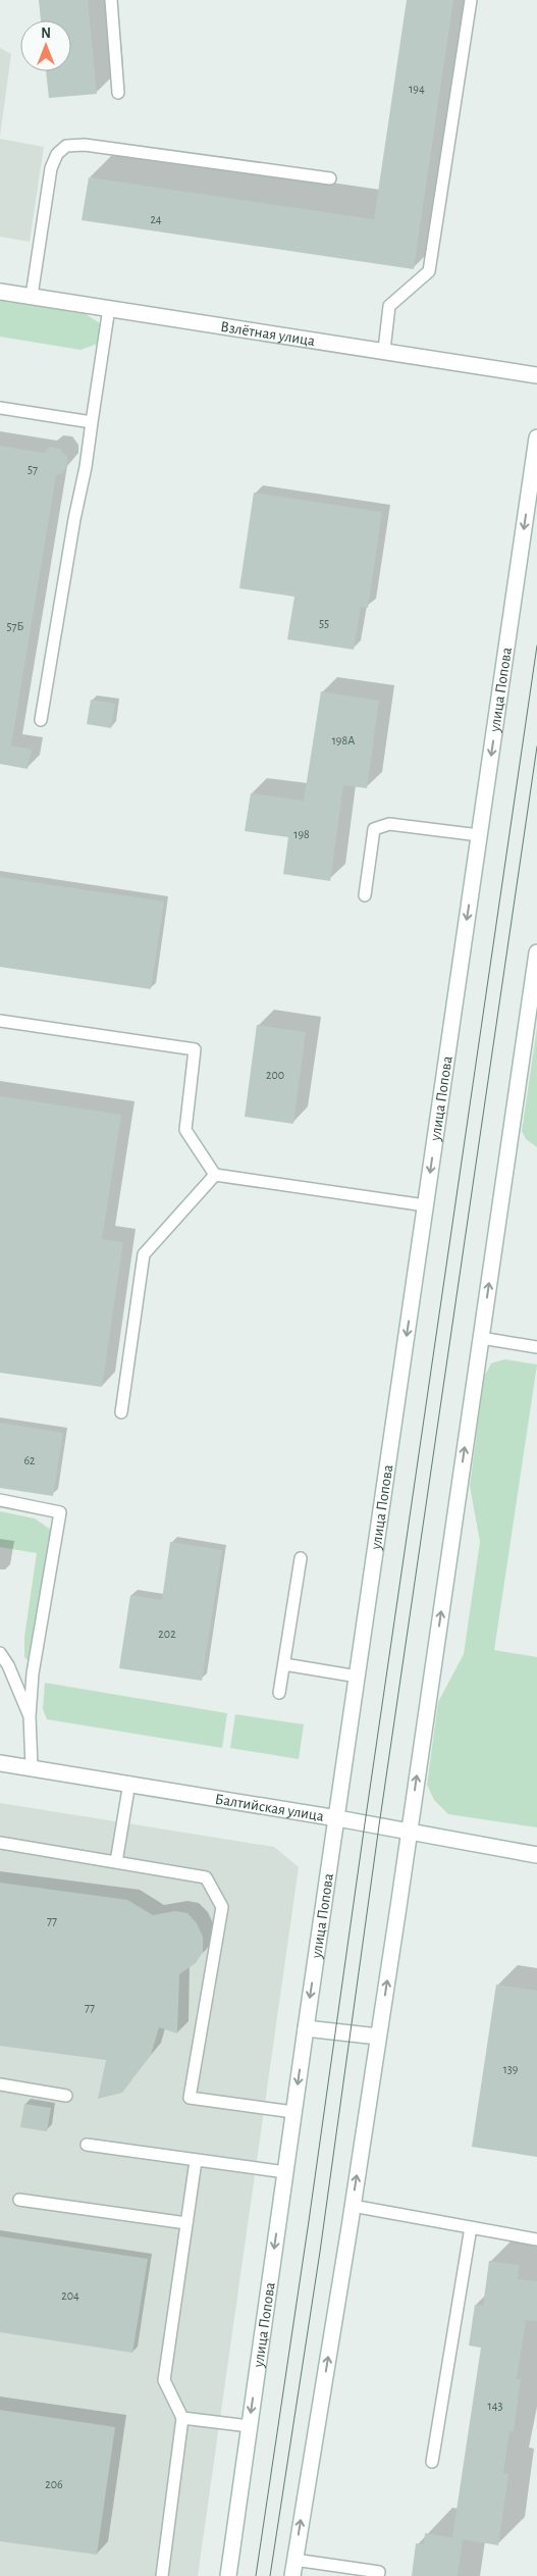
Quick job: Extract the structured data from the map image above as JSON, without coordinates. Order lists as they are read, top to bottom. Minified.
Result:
{"streets":{"main road":["Взлётная улица","улица Попова","Балтийская улица"]},"crossings":[["улица Попова","Балтийская улица"]],"house_numbers":["194","24","57","55","57Б","198А","198","200","62","202","77","77","139","204","143","206"],"north":"top"}
